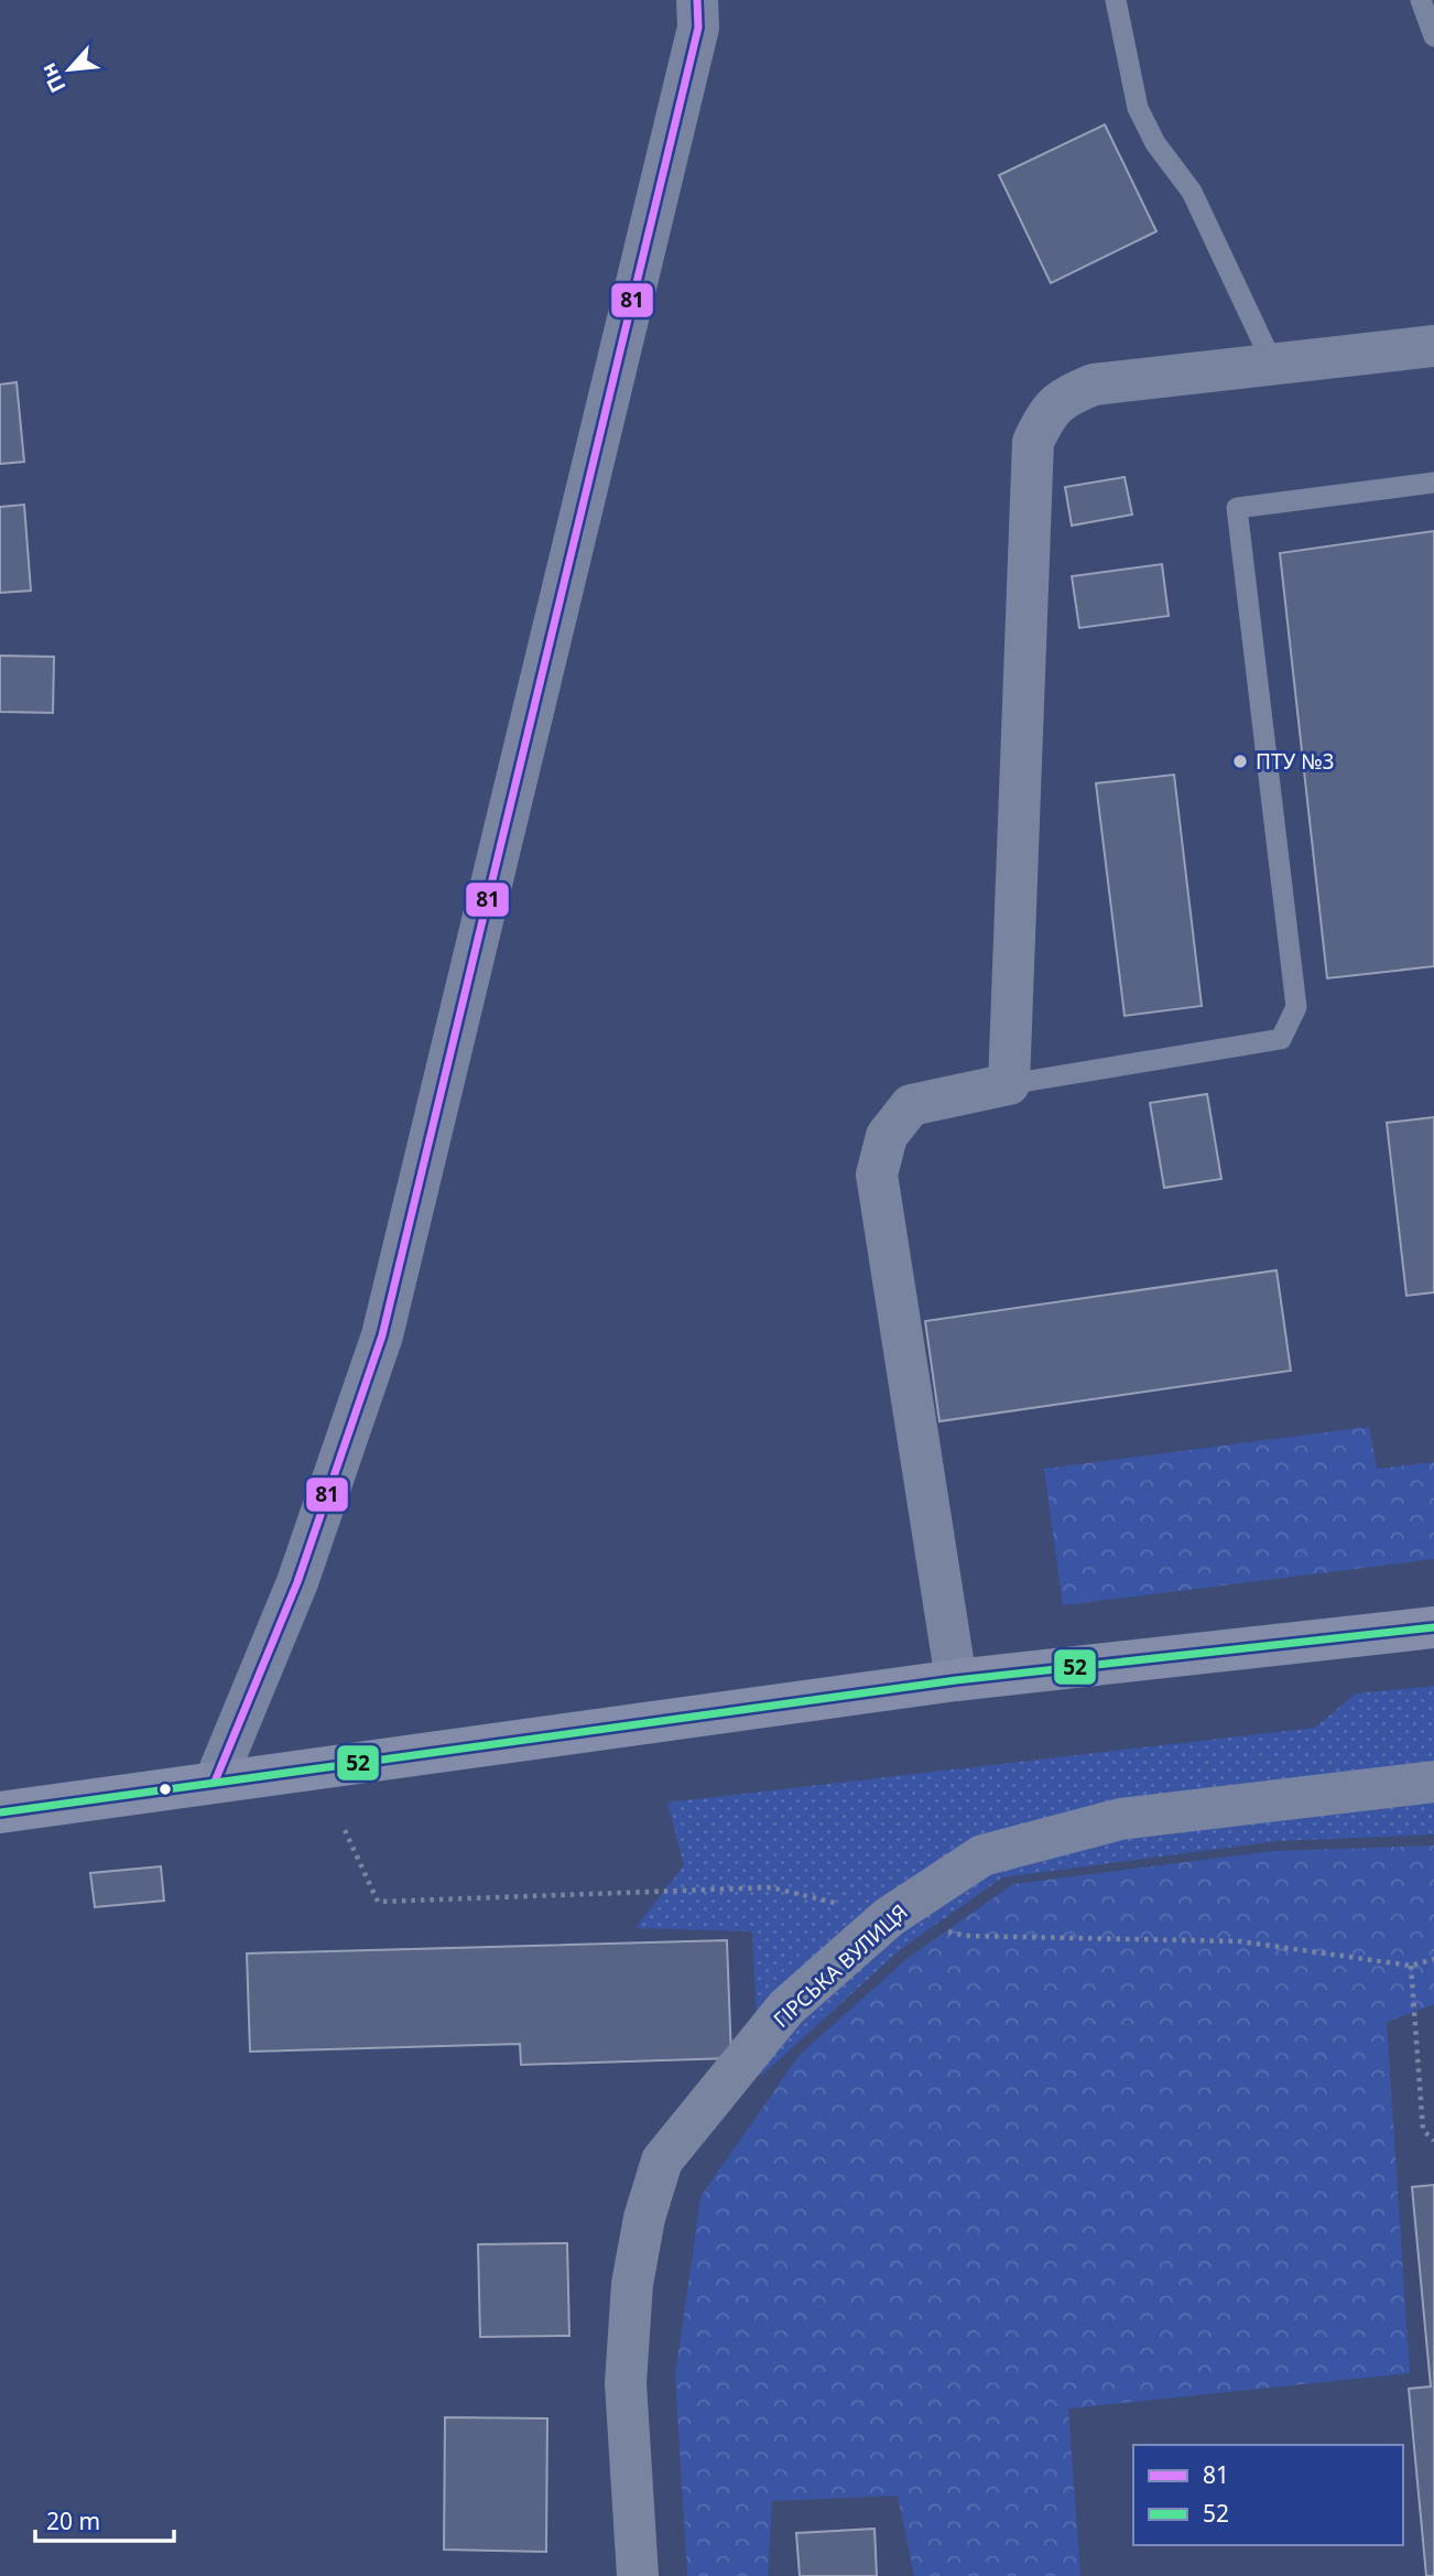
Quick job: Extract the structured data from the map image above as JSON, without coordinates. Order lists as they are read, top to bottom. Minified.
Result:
{"streets":{"street":["ГІРСЬКА ВУЛИЦЯ"]},"places":["ПТУ №3"],"lines":["transit line 81","transit line 52"],"legend":["81","52"],"scale_bar":"20 m","north":"bottom left"}
